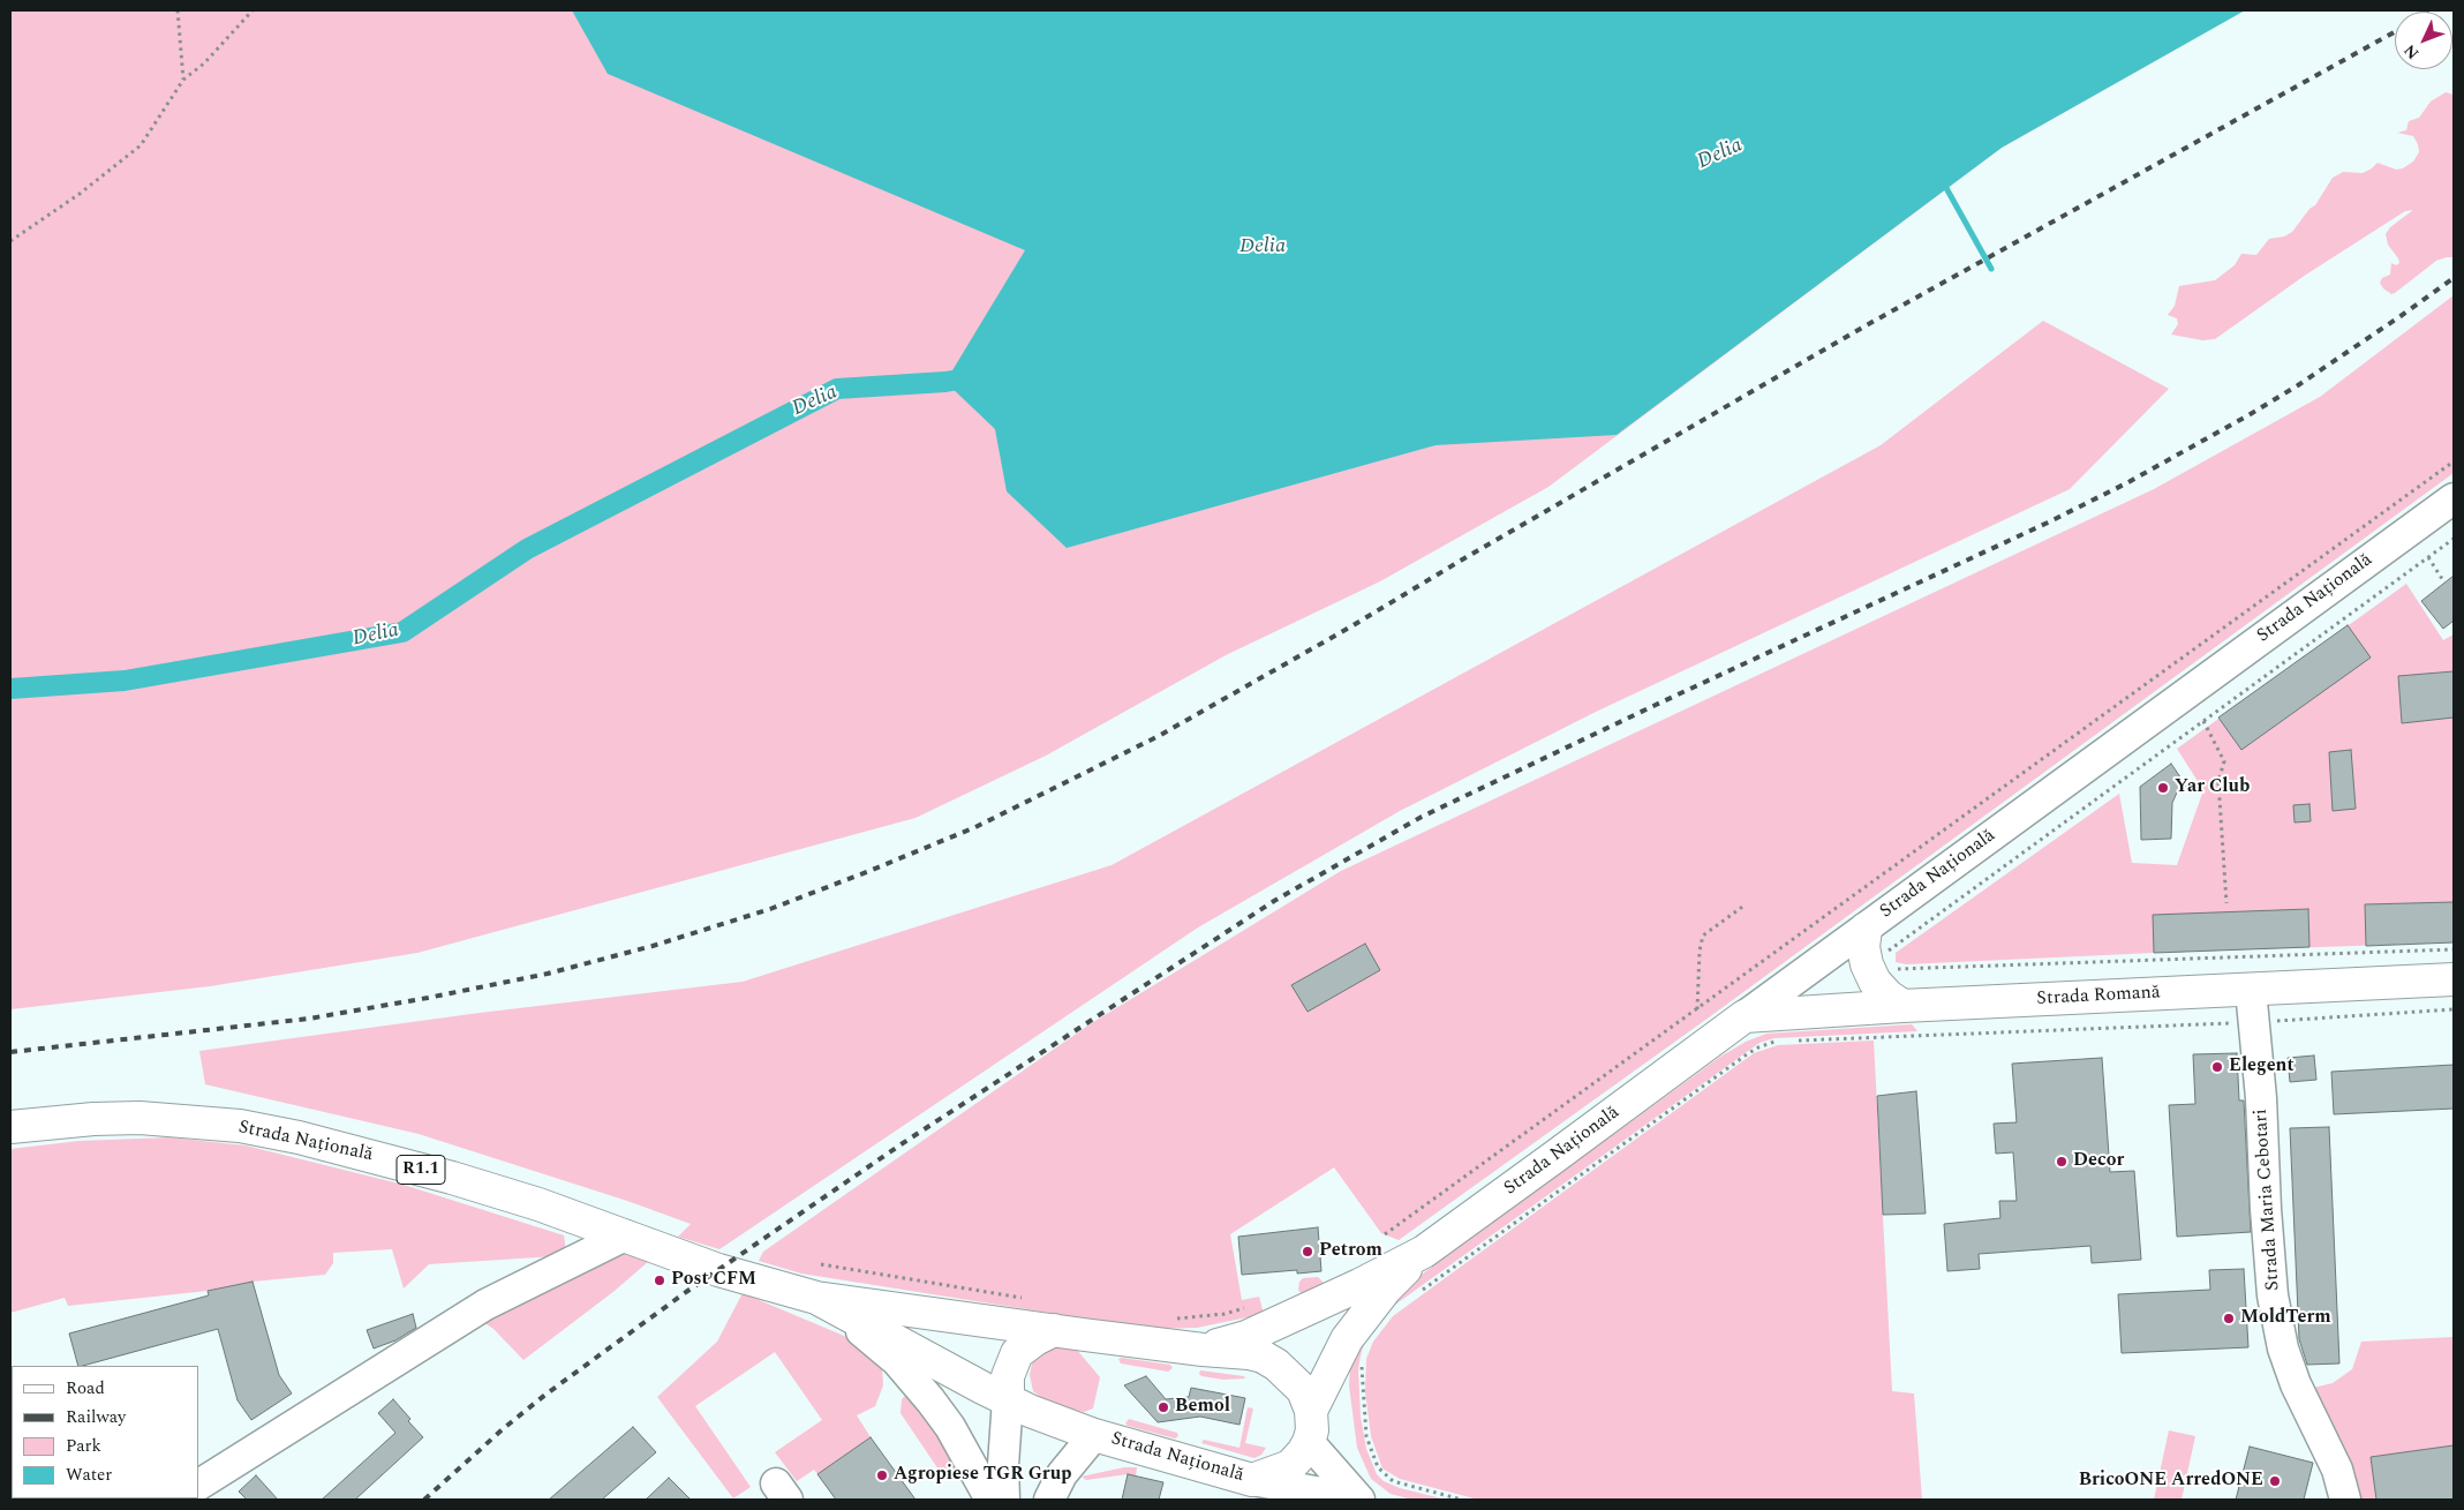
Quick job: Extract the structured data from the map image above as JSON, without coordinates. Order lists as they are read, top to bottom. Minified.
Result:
{"streets":{"main road":["Strada Națională","Strada Romană","R1.1"],"street":["Strada Maria Cebotari"]},"crossings":[["Strada Națională","Strada Romană"],["Strada Romană","Strada Maria Cebotari"]],"water":["Delia"],"places":["Yar Club","Elegent","Decor","Petrom","Post CFM","MoldTerm","Bemol","Agropiese TGR Grup","BricoONE ArredONE"],"legend":["Road","Railway","Park","Water"],"north":"bottom left"}
